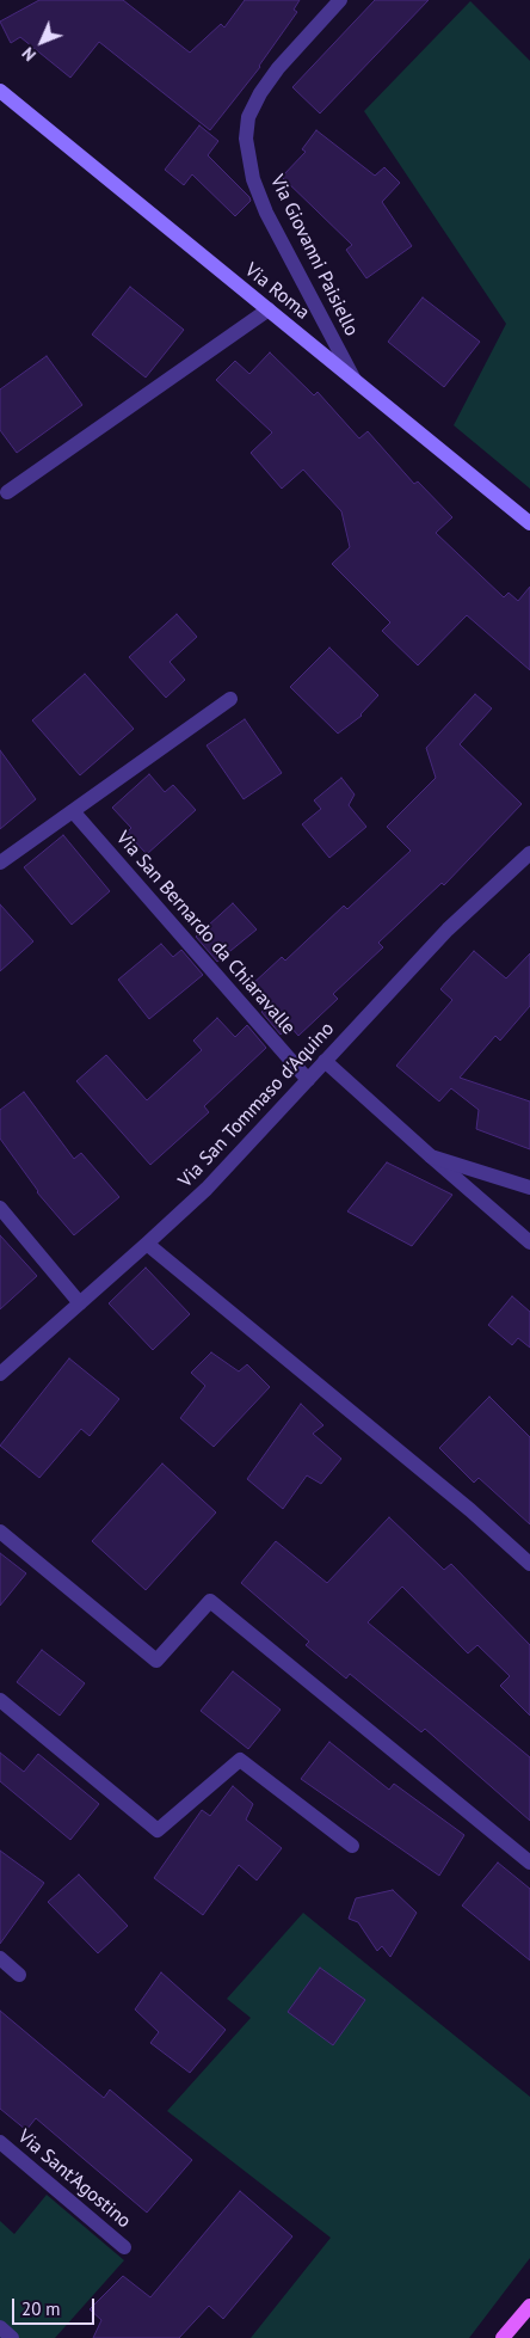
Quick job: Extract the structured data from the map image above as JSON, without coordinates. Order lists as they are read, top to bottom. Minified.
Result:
{"streets":{"street":["Via Giovanni Paisiello","Via Roma","Via San Bernardo da Chiaravalle","Via San Tommaso d'Aquino","Via Sant'Agostino"]},"crossings":[["Via Giovanni Paisiello","Via Roma"],["Via San Bernardo da Chiaravalle","Via San Tommaso d'Aquino"]],"scale_bar":"20 m","north":"bottom left"}
